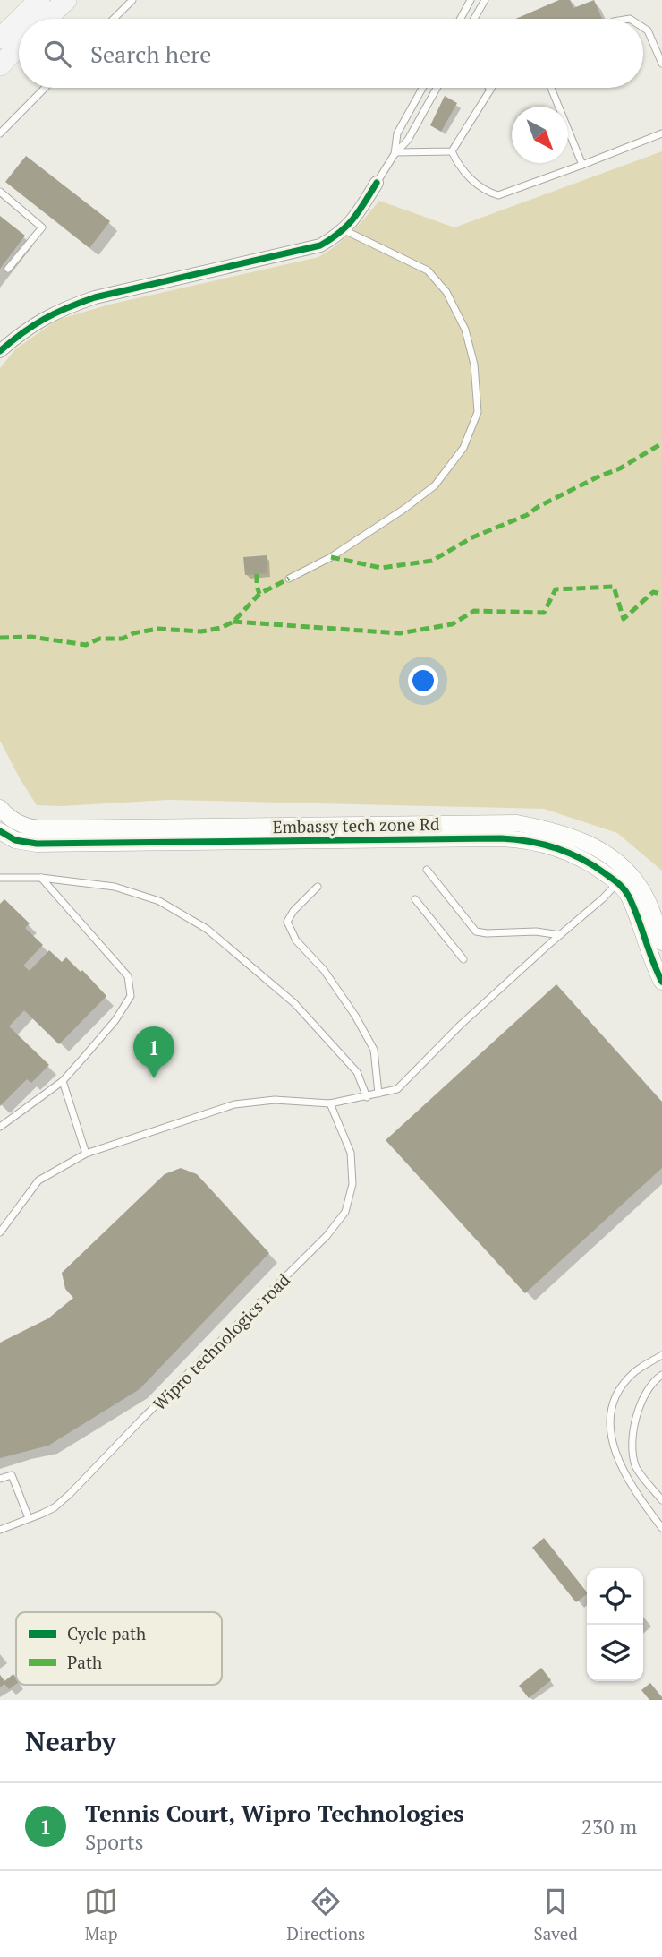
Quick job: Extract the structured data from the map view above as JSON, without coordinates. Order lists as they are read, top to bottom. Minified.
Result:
{"streets":{"street":["Embassy tech zone Rd"],"lane":["Wipro technologics road"]},"legend":["Cycle path","Path"],"north":"bottom right","page":{"search":"Search here","pins":"1","heading":"Nearby","list":[{"mark":"1","name":"Tennis Court, Wipro Technologies","note":"Sports","value":"230 m"}],"nav":["Map","Directions","Saved"]}}
